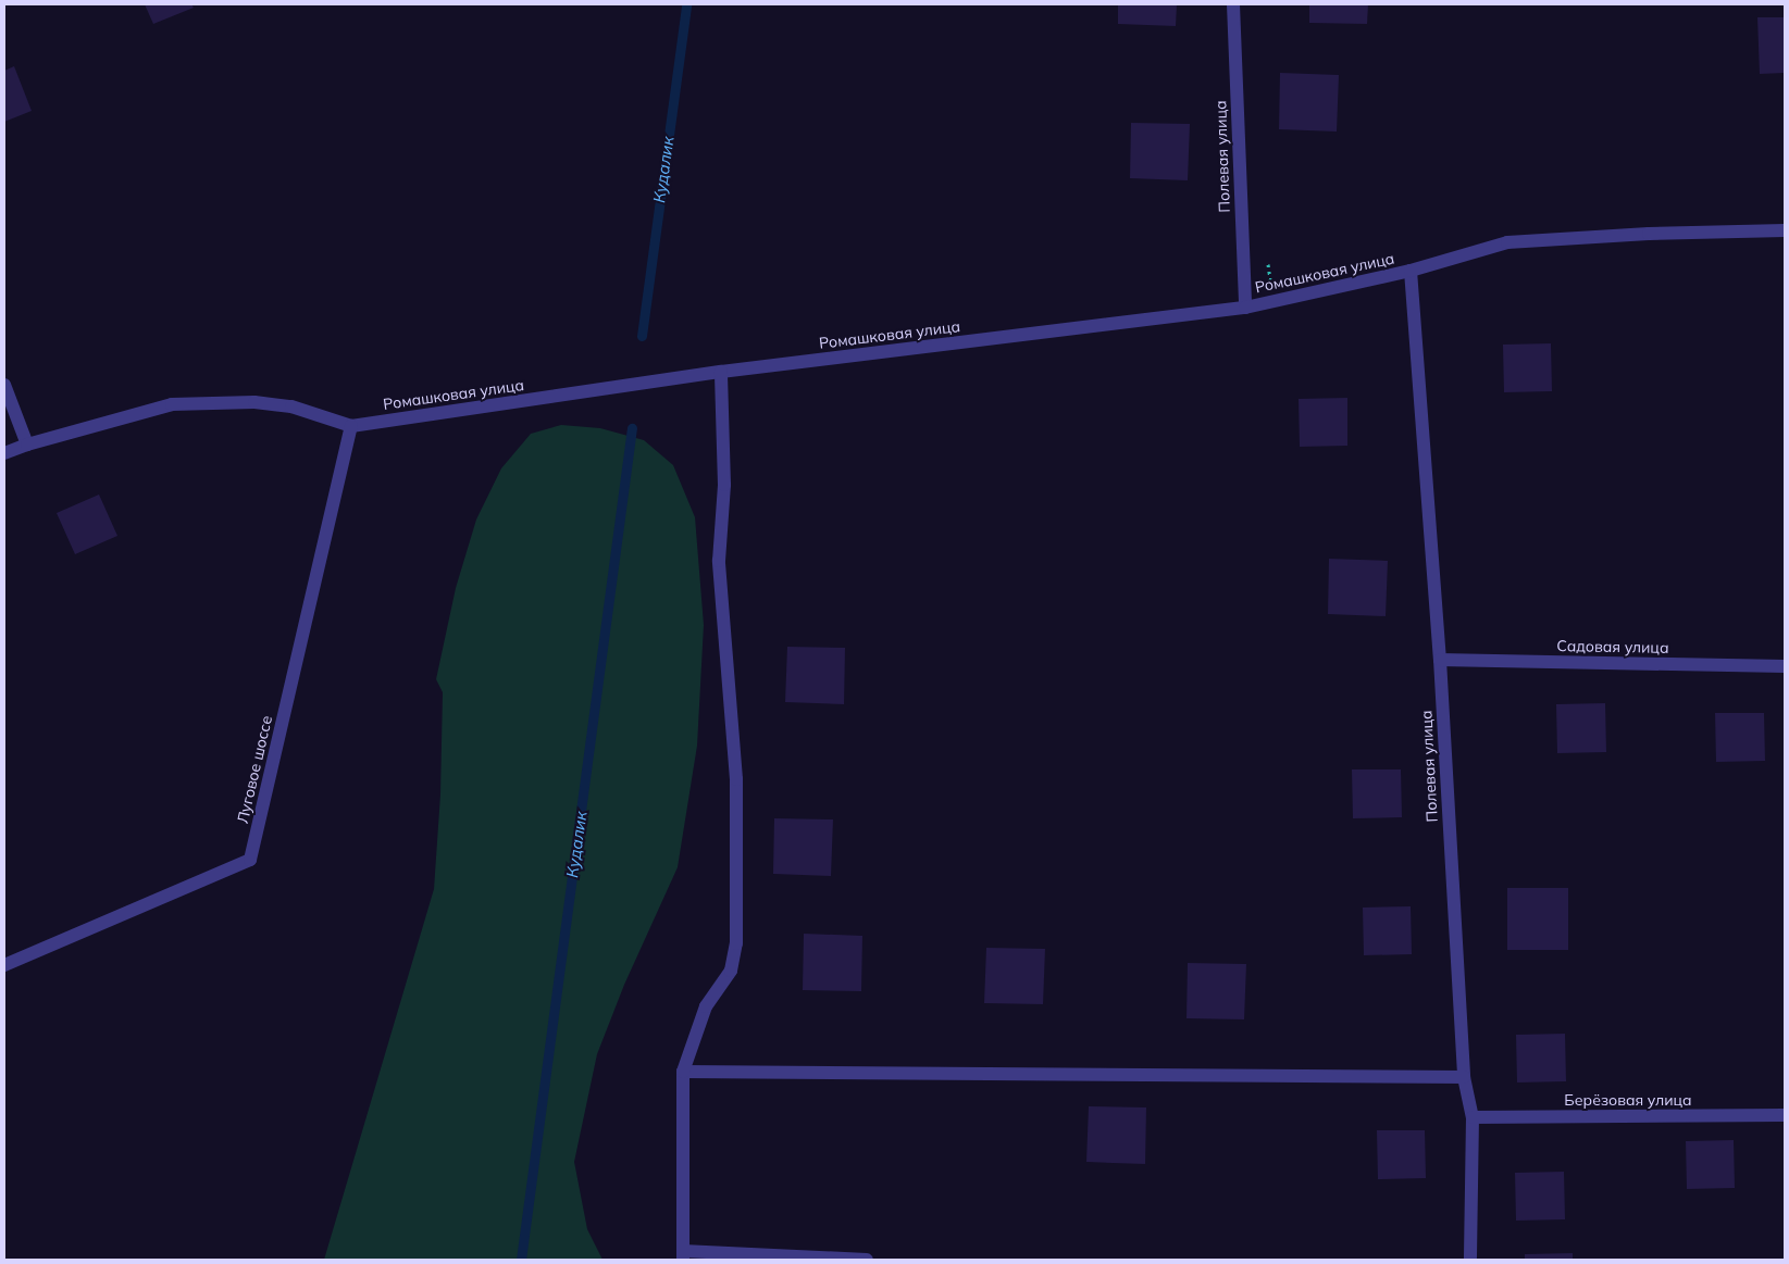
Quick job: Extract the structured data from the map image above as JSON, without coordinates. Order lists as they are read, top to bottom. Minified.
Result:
{"streets":{"street":["Полевая улица","Ромашковая улица","Садовая улица","Луговое шоссе","Берёзовая улица"]},"crossings":[["Полевая улица","Ромашковая улица"],["Полевая улица","Садовая улица"],["Полевая улица","Берёзовая улица"],["Ромашковая улица","Луговое шоссе"]],"water":["Кудалик"]}
